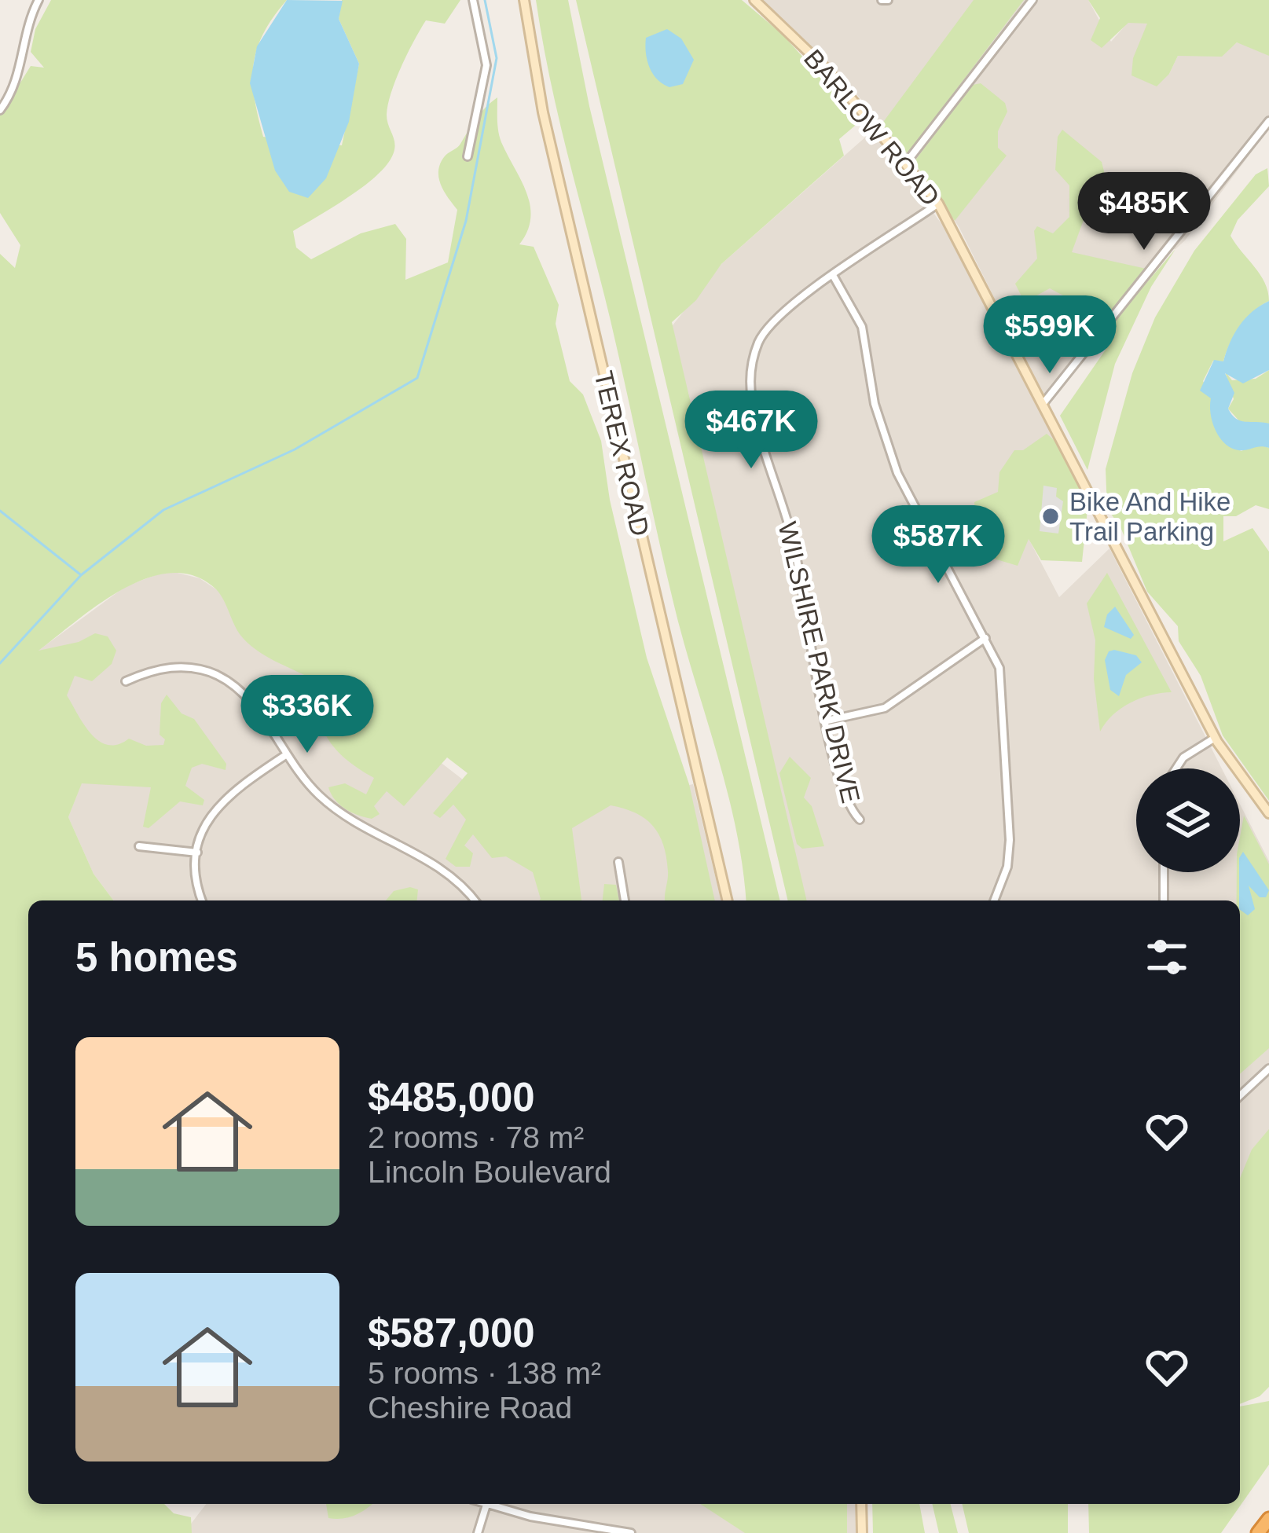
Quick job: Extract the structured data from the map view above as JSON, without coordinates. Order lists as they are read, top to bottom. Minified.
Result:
{"streets":{"street":["BARLOW ROAD","TEREX ROAD","WILSHIRE PARK DRIVE"]},"crossings":[["BARLOW ROAD","WILSHIRE PARK DRIVE"]],"places":["Bike And Hike Trail Parking"],"page":{"price":["$485K","$599K","$467K","$587K","$336K"],"heading":"5 homes","list":[{"name":"$485,000","note":"2 rooms · 78 m² · Lincoln Boulevard"},{"name":"$587,000","note":"5 rooms · 138 m² · Cheshire Road"}]}}
